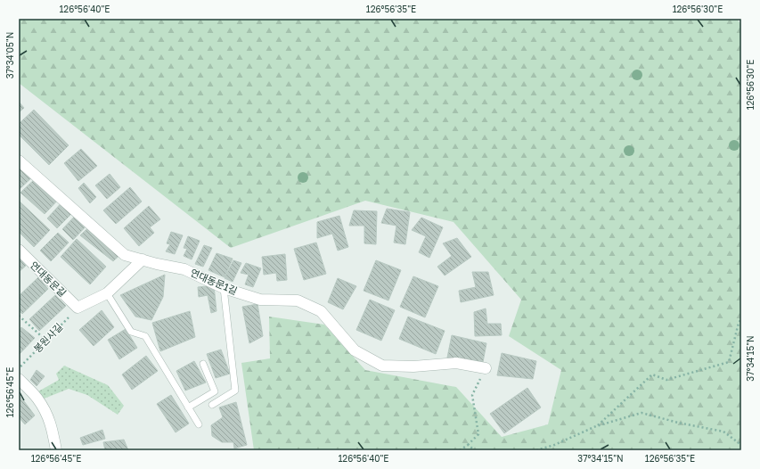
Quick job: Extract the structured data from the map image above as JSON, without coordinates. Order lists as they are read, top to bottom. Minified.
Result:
{"streets":{"street":["연대동문길","연대동문1길"],"path":["봉원사길"]},"crossings":[["연대동문길","봉원사길"]],"coordinates":["126°56'40\"E","126°56'35\"E","126°56'30\"E","37°34'05\"N","37°34'15\"N","126°56'45\"E"]}
